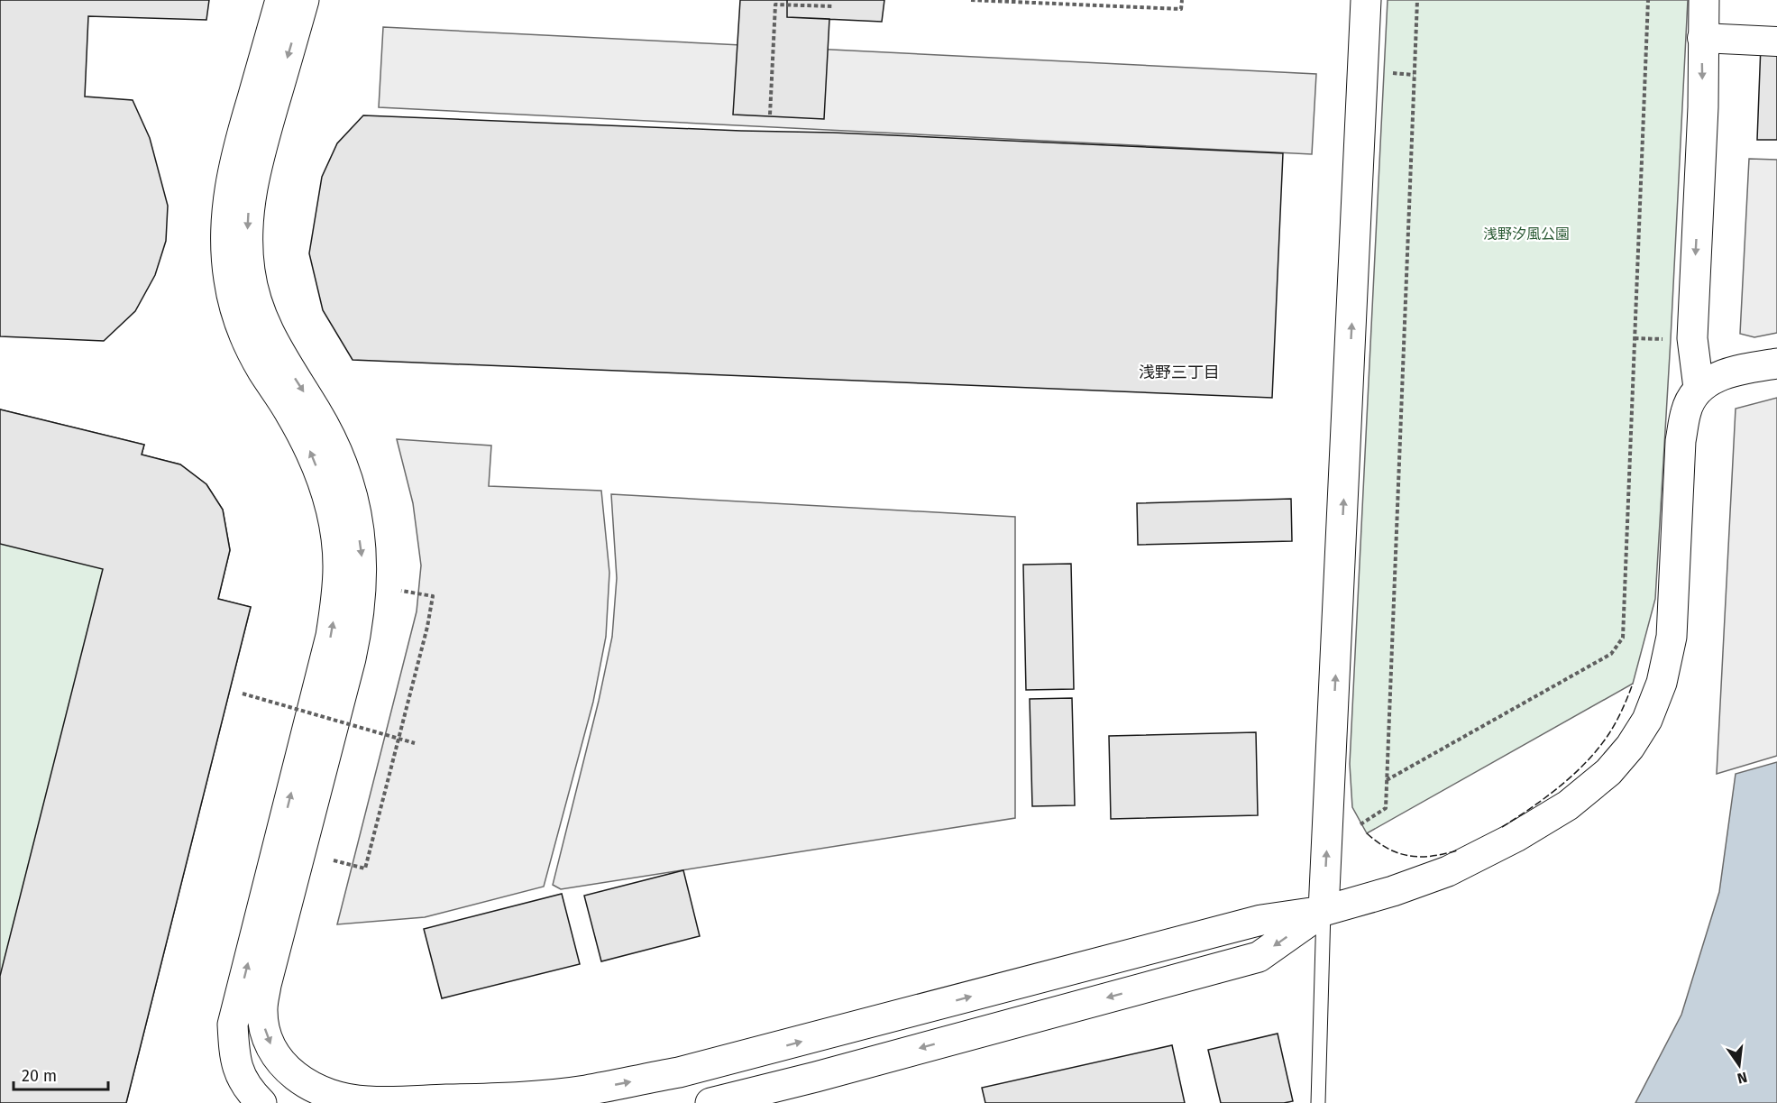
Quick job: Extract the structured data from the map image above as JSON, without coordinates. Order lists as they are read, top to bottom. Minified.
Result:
{"districts":["浅野三丁目"],"parks":["浅野汐風公園"],"scale_bar":"20 m","north":"bottom"}
